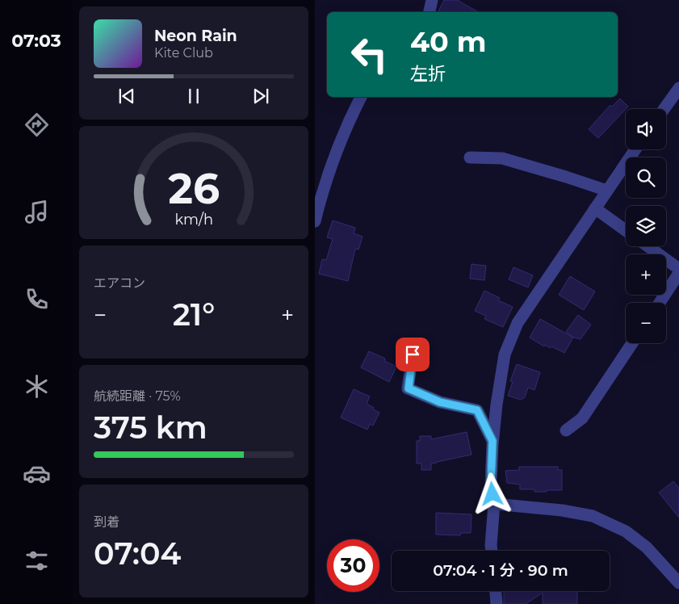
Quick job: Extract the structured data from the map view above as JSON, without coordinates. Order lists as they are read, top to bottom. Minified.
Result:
{"page":{"tabs":"07:03","turn":["40 m","左折"],"song":["Neon Rain","Kite Club"],"map_buttons":["+","−"],"tile":["エアコン",["航続距離 · 75%","375 km"],["到着","07:04"]],"heat":["−","21°","+"],"limit":"30","trip":"07:04 · 1 分 · 90 m","gauge":["26","km/h"]}}
